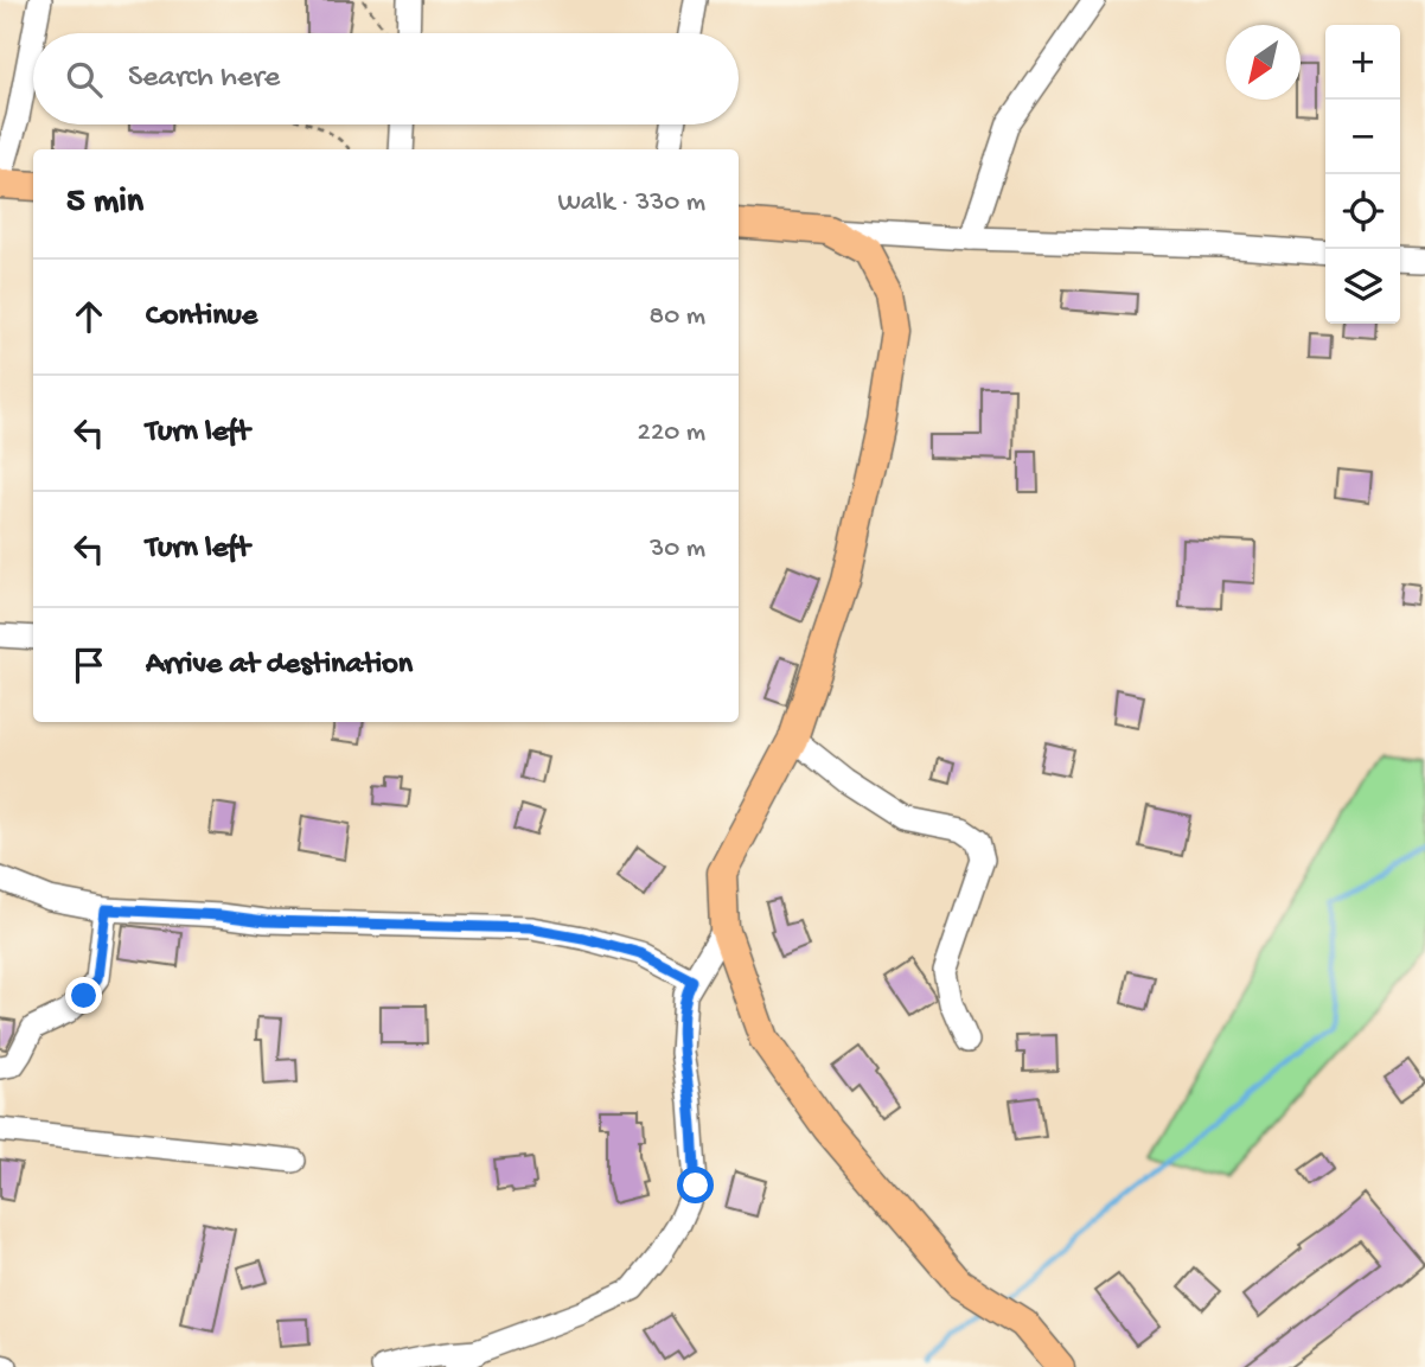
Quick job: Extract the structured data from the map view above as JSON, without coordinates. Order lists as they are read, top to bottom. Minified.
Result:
{"north":"bottom left","page":{"map_buttons":["+","−"],"search":"Search here","heading":["5 min","Walk · 330 m"],"list":[["Continue","80 m"],["Turn left","220 m"],["Turn left","30 m"],"Arrive at destination"]}}
